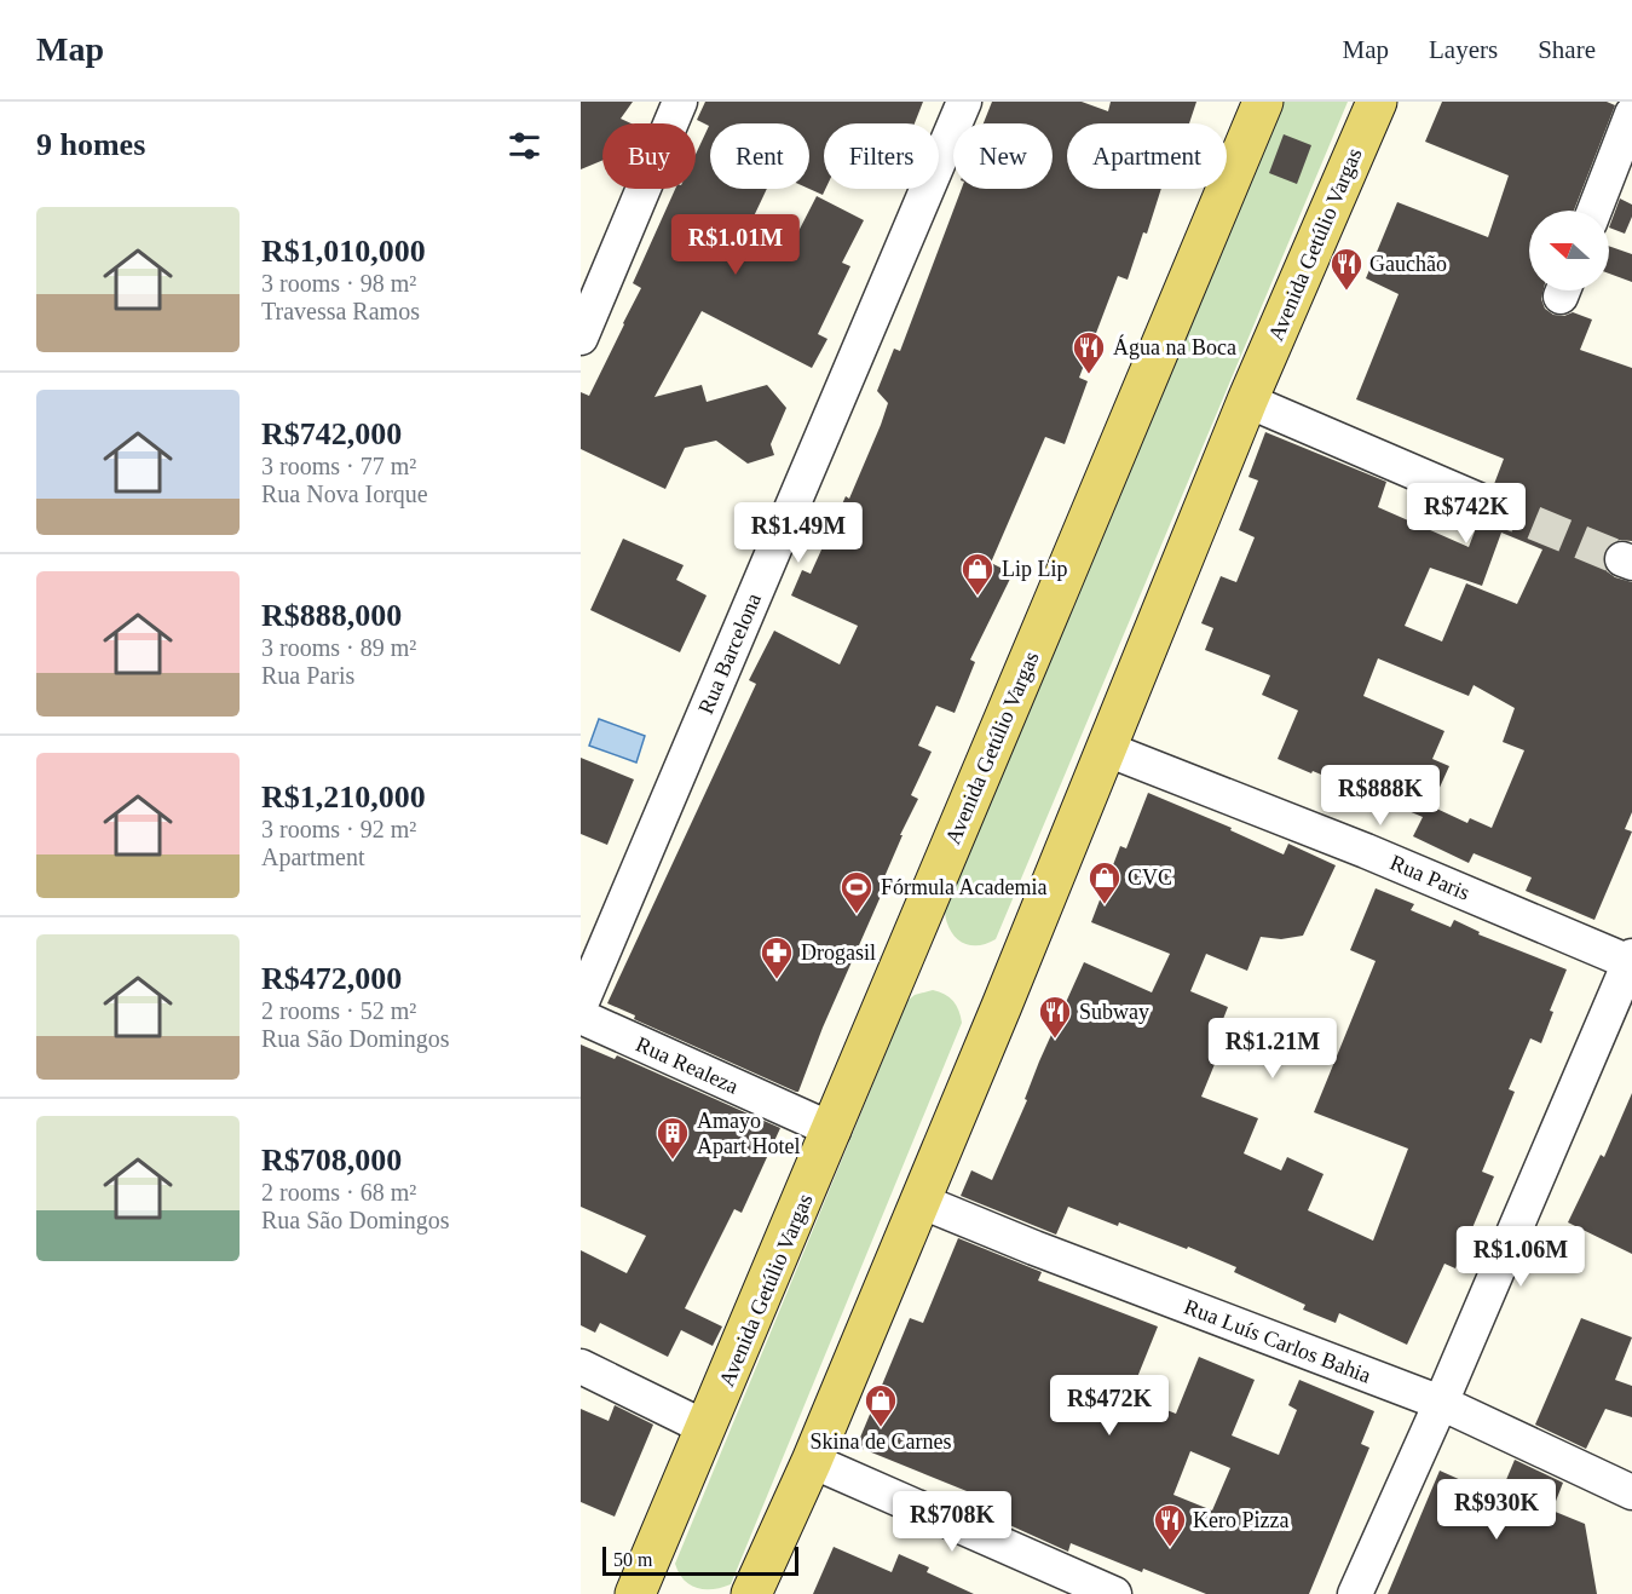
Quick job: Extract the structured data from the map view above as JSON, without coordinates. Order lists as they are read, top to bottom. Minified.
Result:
{"streets":{"main road":["Avenida Getúlio Vargas"],"street":["Rua Barcelona","Rua Paris","Rua Realeza","Rua Luís Carlos Bahia"]},"crossings":[["Avenida Getúlio Vargas","Rua Paris"],["Avenida Getúlio Vargas","Rua Realeza"],["Avenida Getúlio Vargas","Rua Luís Carlos Bahia"]],"places":{"restaurant":["Gauchão","Água na Boca","Subway","Kero Pizza"],"shop":["Lip Lip","CVC","Skina de Carnes"],"sports":["Fórmula Academia"],"pharmacy":["Drogasil"],"building":["Amayo Apart Hotel"]},"scale_bar":"50 m","north":"left","page":{"header":"Map","nav":["Map","Layers","Share"],"heading":"9 homes","chip":["Buy","Rent","Filters","New","Apartment"],"list":[{"name":"R$1,010,000","note":"3 rooms · 98 m² · Travessa Ramos"},{"name":"R$742,000","note":"3 rooms · 77 m² · Rua Nova Iorque"},{"name":"R$888,000","note":"3 rooms · 89 m² · Rua Paris"},{"name":"R$1,210,000","note":"3 rooms · 92 m² · Apartment"},{"name":"R$472,000","note":"2 rooms · 52 m² · Rua São Domingos"},{"name":"R$708,000","note":"2 rooms · 68 m² · Rua São Domingos"}],"price":["R$1.01M","R$742K","R$1.49M","R$888K","R$1.21M","R$1.06M","R$472K","R$930K","R$708K"],"scale":"50 m"}}
